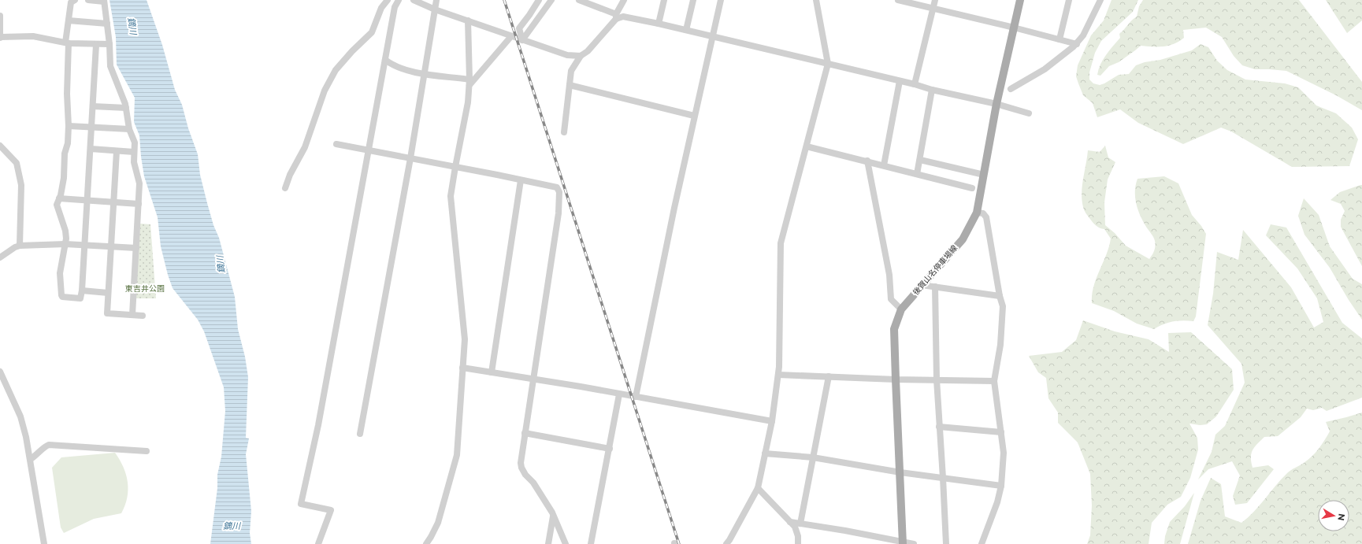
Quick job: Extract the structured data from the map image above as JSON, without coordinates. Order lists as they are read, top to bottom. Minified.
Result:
{"streets":{"main road":["後賀山名停車場線"]},"water":["鏑川"],"parks":["東吉井公園"],"north":"right"}
